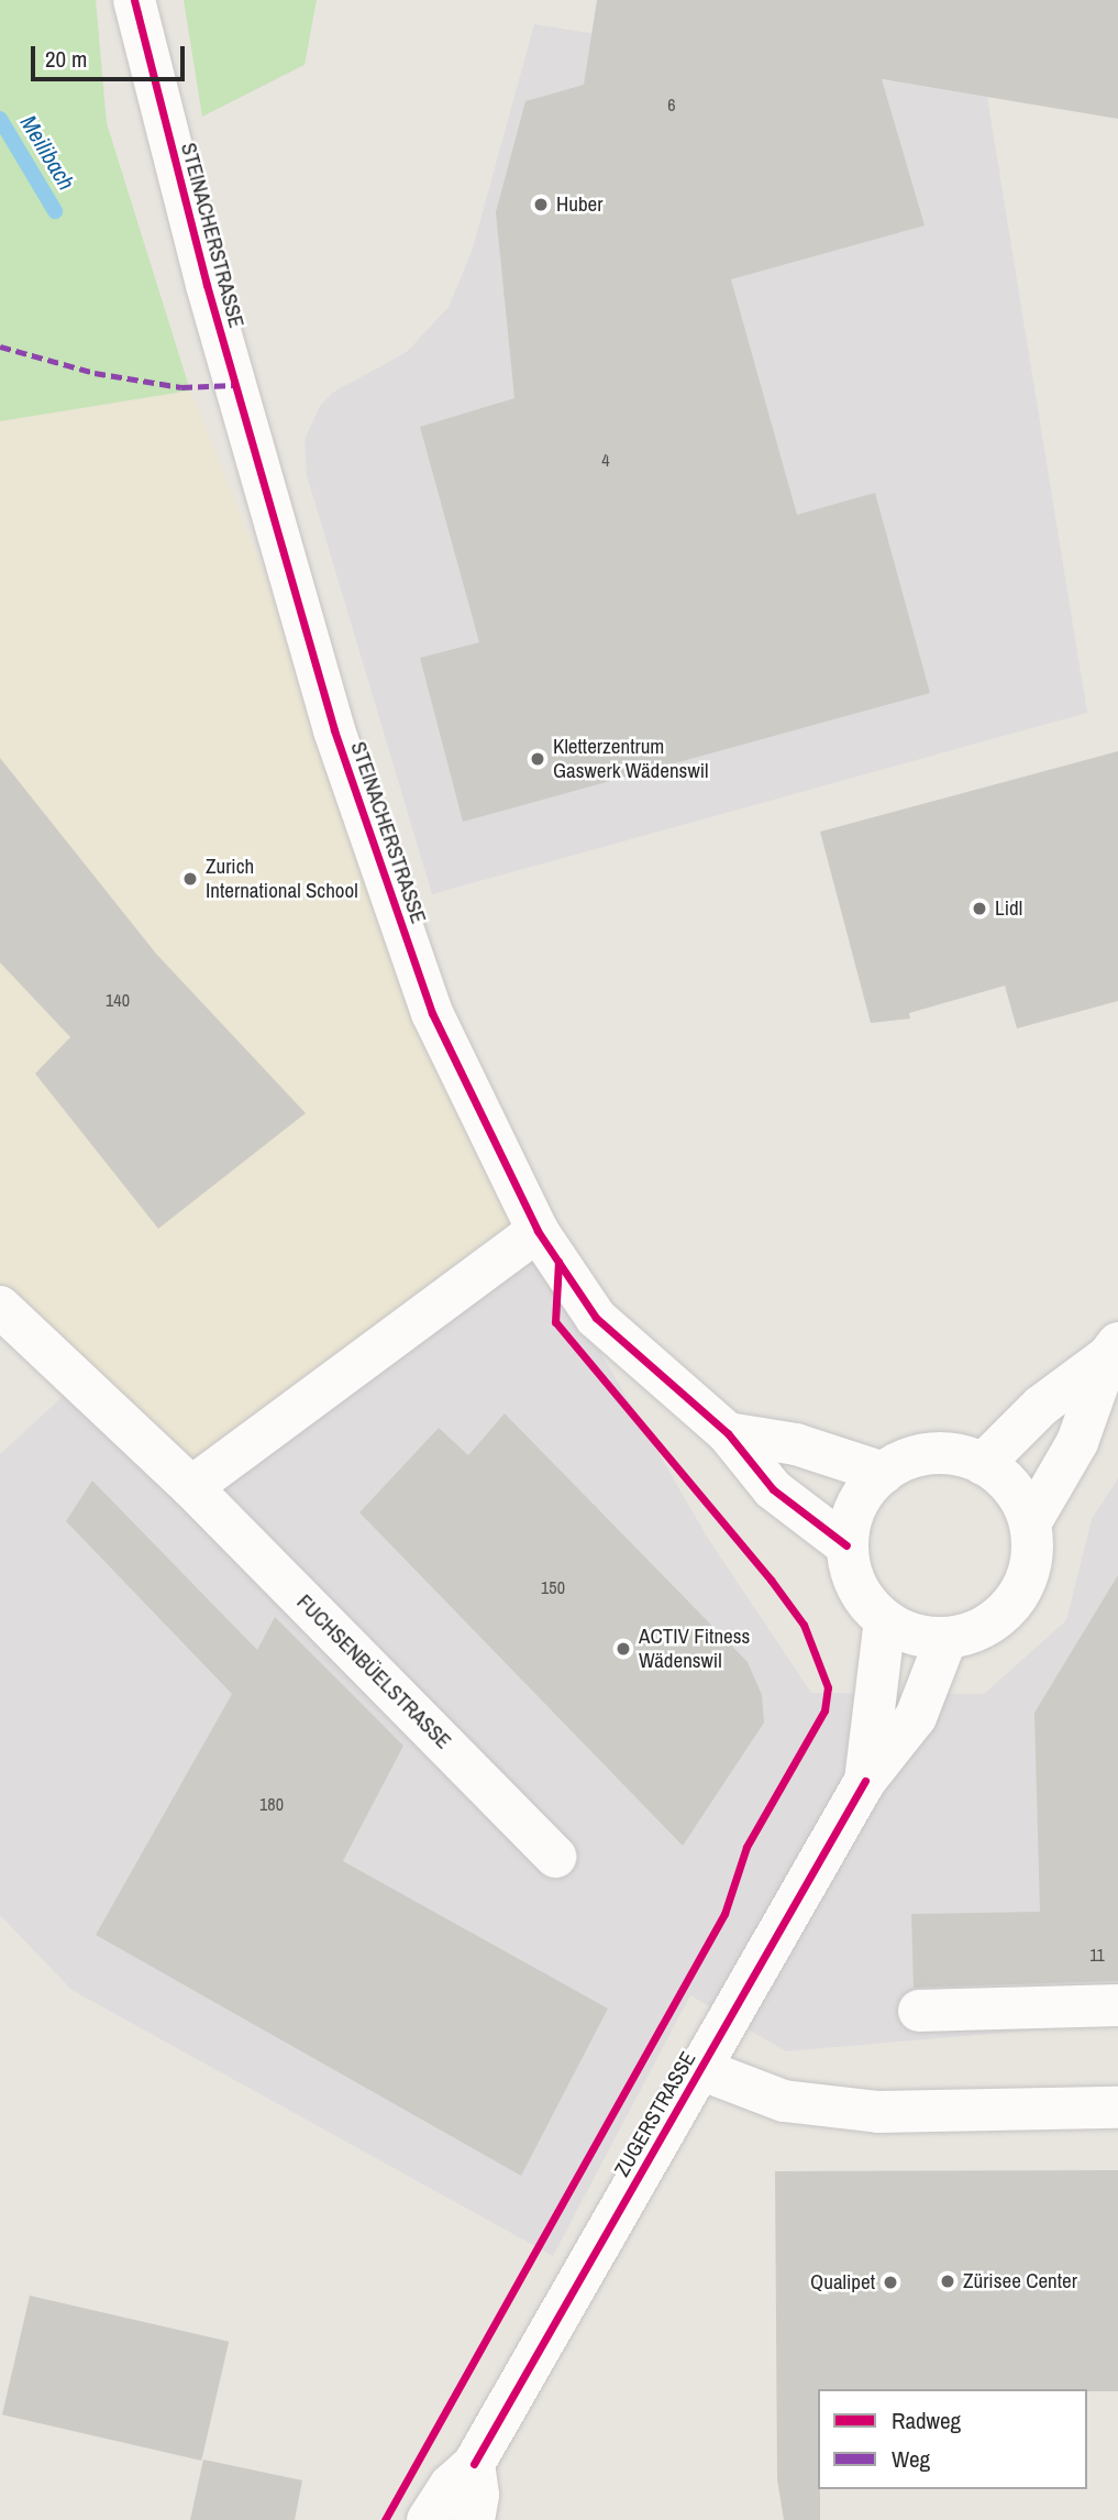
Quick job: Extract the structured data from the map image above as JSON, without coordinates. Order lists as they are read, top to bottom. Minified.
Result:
{"streets":{"street":["STEINACHERSTRASSE","FUCHSENBÜELSTRASSE","ZUGERSTRASSE"]},"crossings":[["STEINACHERSTRASSE","ZUGERSTRASSE"]],"water":["Meilibach"],"places":["Huber","Kletterzentrum Gaswerk Wädenswil","Zurich International School","Lidl","ACTIV Fitness Wädenswil","Zürisee Center","Qualipet"],"house_numbers":["6","4","140","150","180","11"],"legend":["Radweg","Weg"],"scale_bar":"20 m"}
